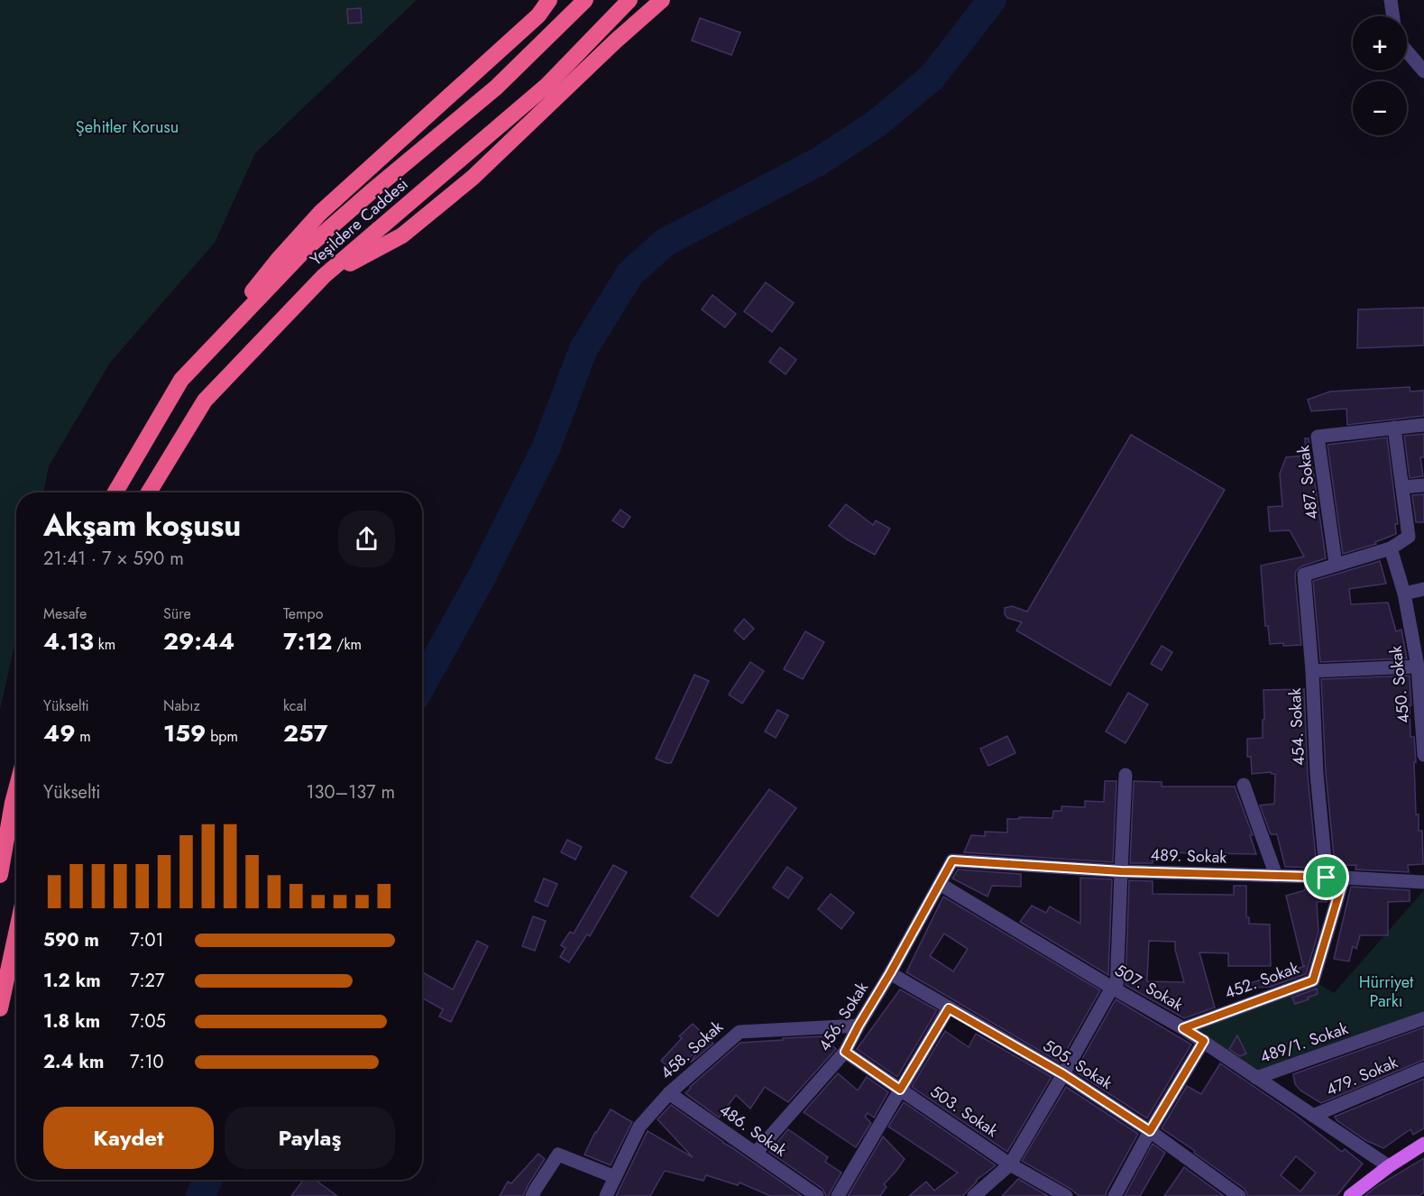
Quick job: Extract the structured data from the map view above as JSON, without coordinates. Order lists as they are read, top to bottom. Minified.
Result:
{"streets":{"highway":["Yeşildere Caddesi"],"street":["487. Sokak","450. Sokak","454. Sokak","489. Sokak","452. Sokak","507. Sokak","456. Sokak","489/1. Sokak","458. Sokak","505. Sokak","479. Sokak","503. Sokak","486. Sokak"]},"crossings":[["487. Sokak","454. Sokak"],["454. Sokak","489. Sokak"],["489. Sokak","452. Sokak"],["489. Sokak","456. Sokak"],["452. Sokak","507. Sokak"],["507. Sokak","456. Sokak"],["507. Sokak","489/1. Sokak"],["507. Sokak","479. Sokak"],["456. Sokak","458. Sokak"],["456. Sokak","505. Sokak"],["456. Sokak","503. Sokak"],["456. Sokak","486. Sokak"],["458. Sokak","486. Sokak"]],"parks":["Şehitler Korusu","Hürriyet Parkı"],"page":{"map_buttons":["+","−"],"heading":["Akşam koşusu","21:41 · 7 × 590 m"],"stats":[["Mesafe","4.13 km"],["Süre","29:44"],["Tempo","7:12 /km"],["Yükselti","49 m"],["Nabız","159 bpm"],["kcal","257"]],"chart":["Yükselti","130–137 m"],"list":[{"name":"590 m","note":"7:01"},{"name":"1.2 km","note":"7:27"},{"name":"1.8 km","note":"7:05"},{"name":"2.4 km","note":"7:10"}],"buttons":["Kaydet","Paylaş"]}}
